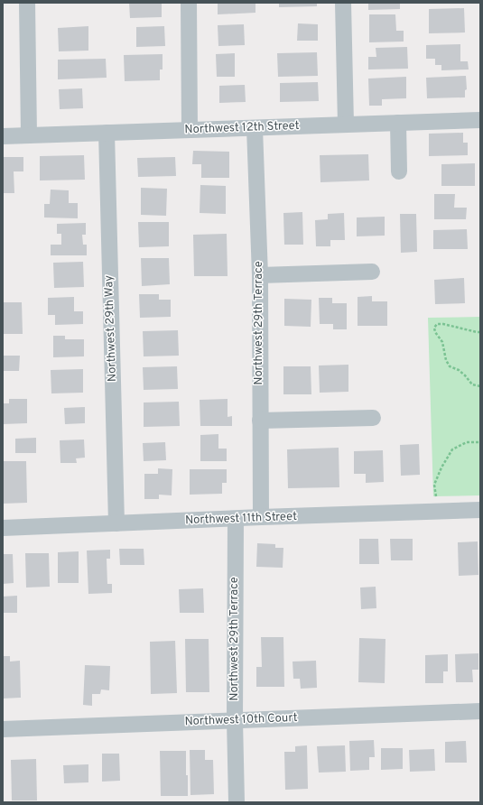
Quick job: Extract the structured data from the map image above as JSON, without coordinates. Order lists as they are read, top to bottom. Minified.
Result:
{"streets":{"street":["Northwest 12th Street","Northwest 29th Terrace","Northwest 29th Way","Northwest 11th Street","Northwest 10th Court"]},"crossings":[["Northwest 12th Street","Northwest 29th Terrace"],["Northwest 12th Street","Northwest 29th Way"],["Northwest 29th Terrace","Northwest 11th Street"],["Northwest 29th Terrace","Northwest 10th Court"],["Northwest 29th Way","Northwest 11th Street"]]}
